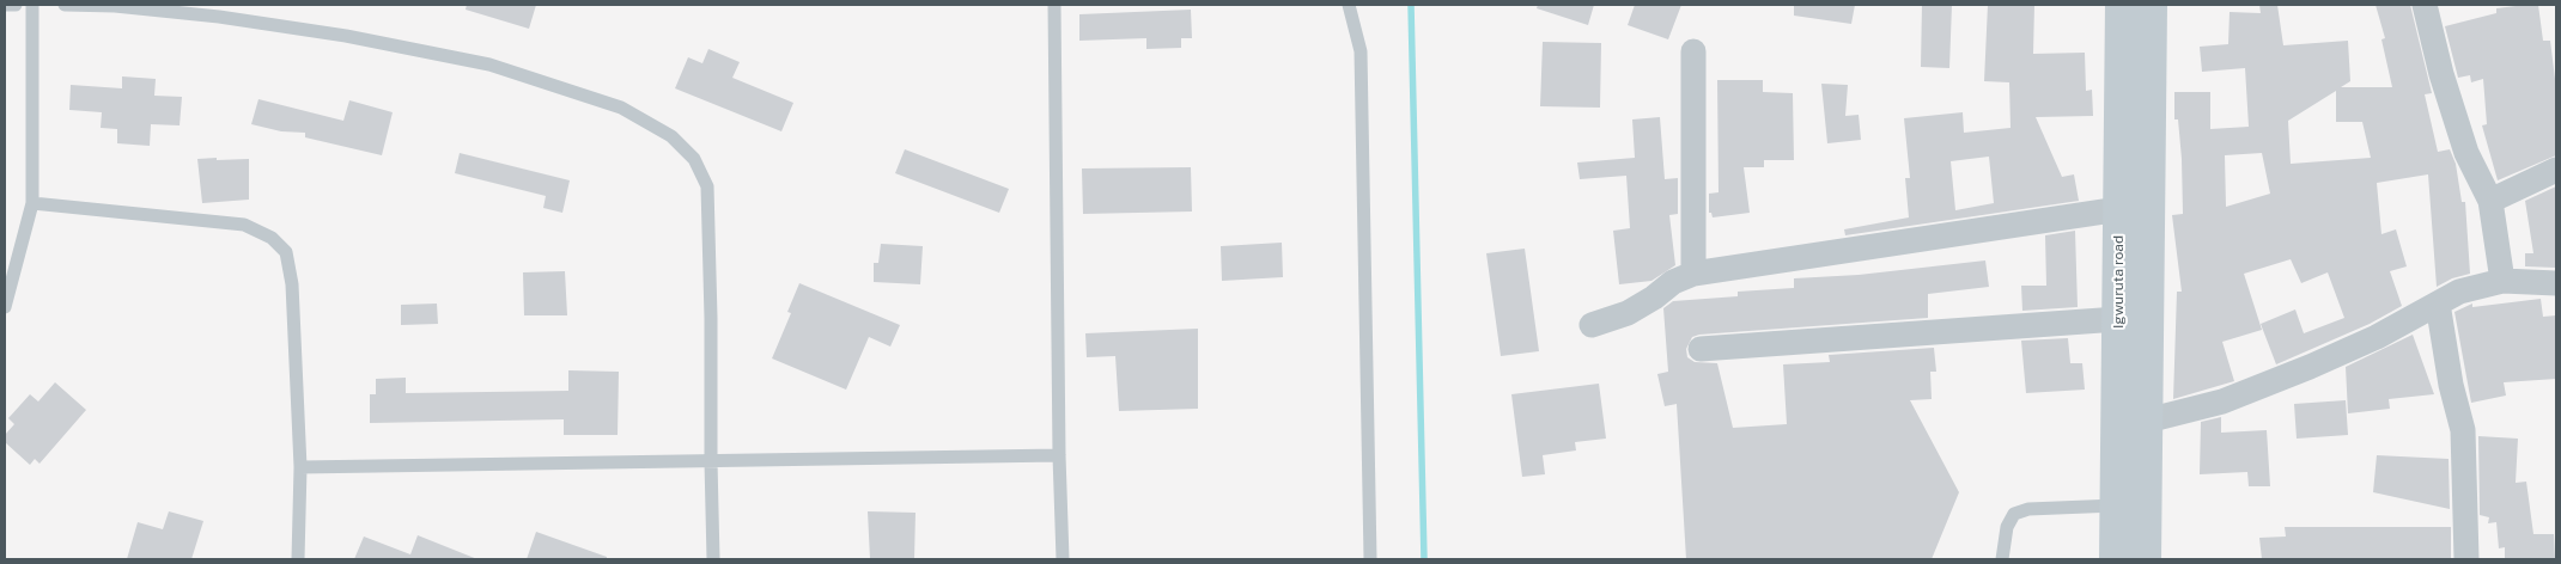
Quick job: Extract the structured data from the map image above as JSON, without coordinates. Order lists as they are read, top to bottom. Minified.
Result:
{"streets":{"main road":["Igwuruta road"]}}
